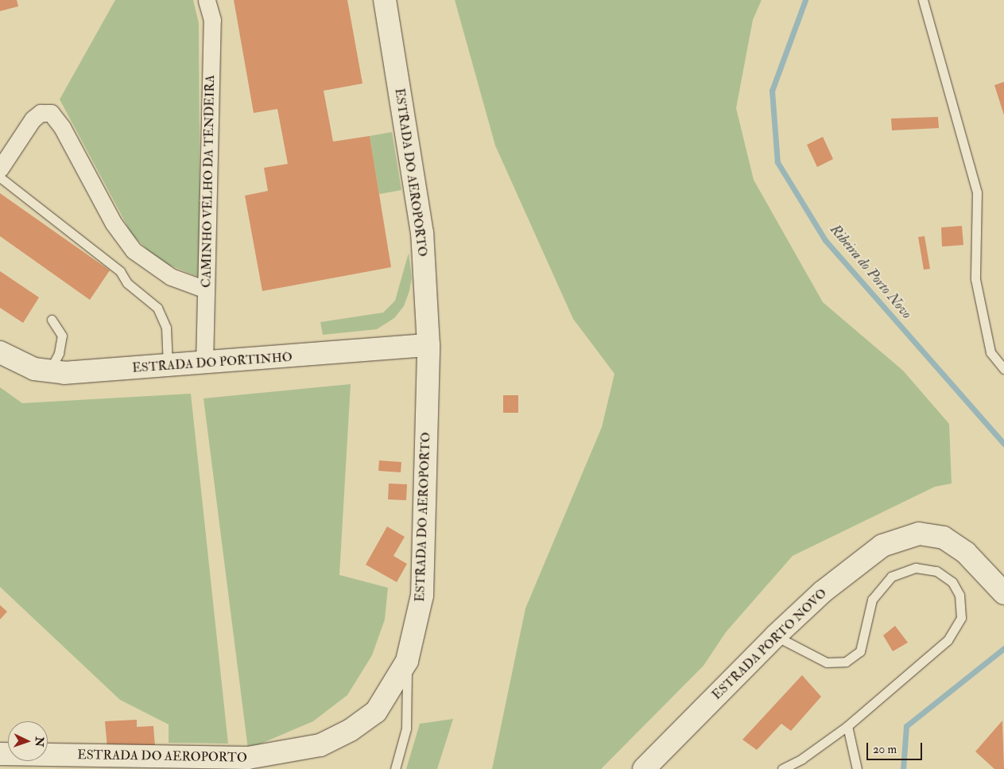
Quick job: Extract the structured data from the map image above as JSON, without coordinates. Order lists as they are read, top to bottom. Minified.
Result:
{"streets":{"main road":["ESTRADA DO AEROPORTO","ESTRADA DO PORTINHO","ESTRADA PORTO NOVO"],"street":["CAMINHO VELHO DA TENDEIRA"]},"crossings":[["ESTRADA DO AEROPORTO","ESTRADA DO PORTINHO"],["CAMINHO VELHO DA TENDEIRA","ESTRADA DO PORTINHO"]],"water":["Ribeira do Porto Novo"],"scale_bar":"20 m","north":"right"}
